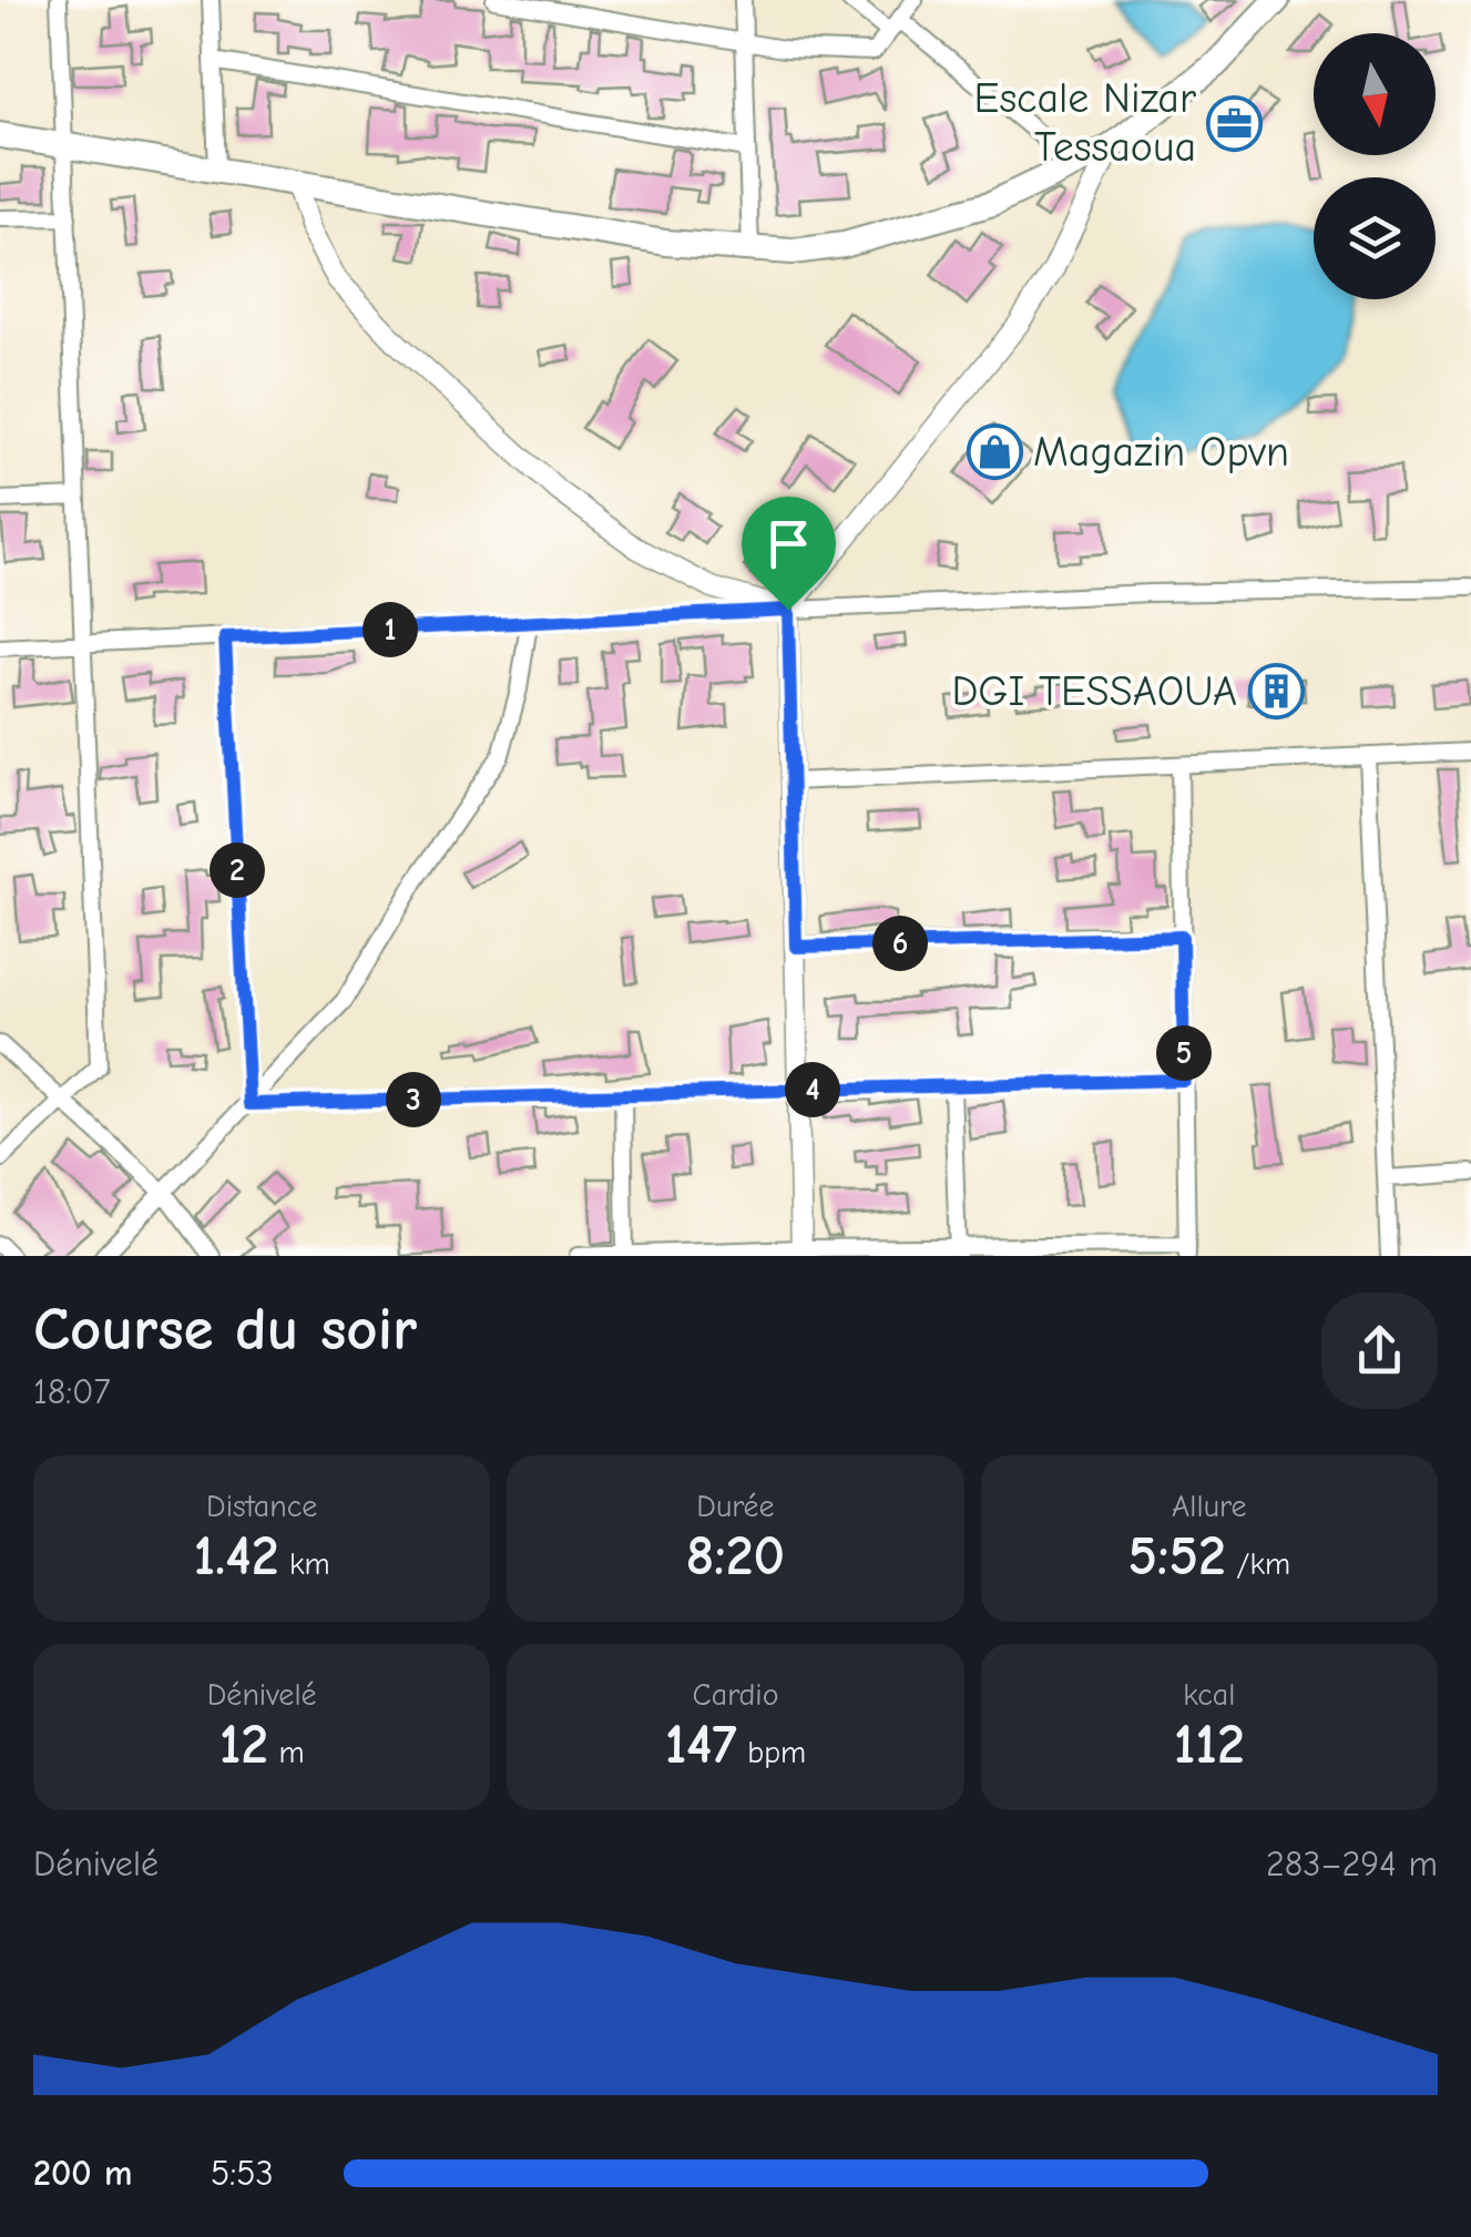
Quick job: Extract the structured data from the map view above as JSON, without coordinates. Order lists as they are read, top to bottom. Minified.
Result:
{"places":{"office":["Escale Nizar Tessaoua"],"shop":["Magazin Opvn"],"building":["DGI TESSAOUA"]},"north":"bottom","page":{"pins":["1","2","6","5","4","3"],"heading":["Course du soir","18:07"],"stats":[["Distance","1.42 km"],["Durée","8:20"],["Allure","5:52 /km"],["Dénivelé","12 m"],["Cardio","147 bpm"],["kcal","112"]],"chart":["Dénivelé","283–294 m"],"list":[{"name":"200 m","note":"5:53"}]}}
